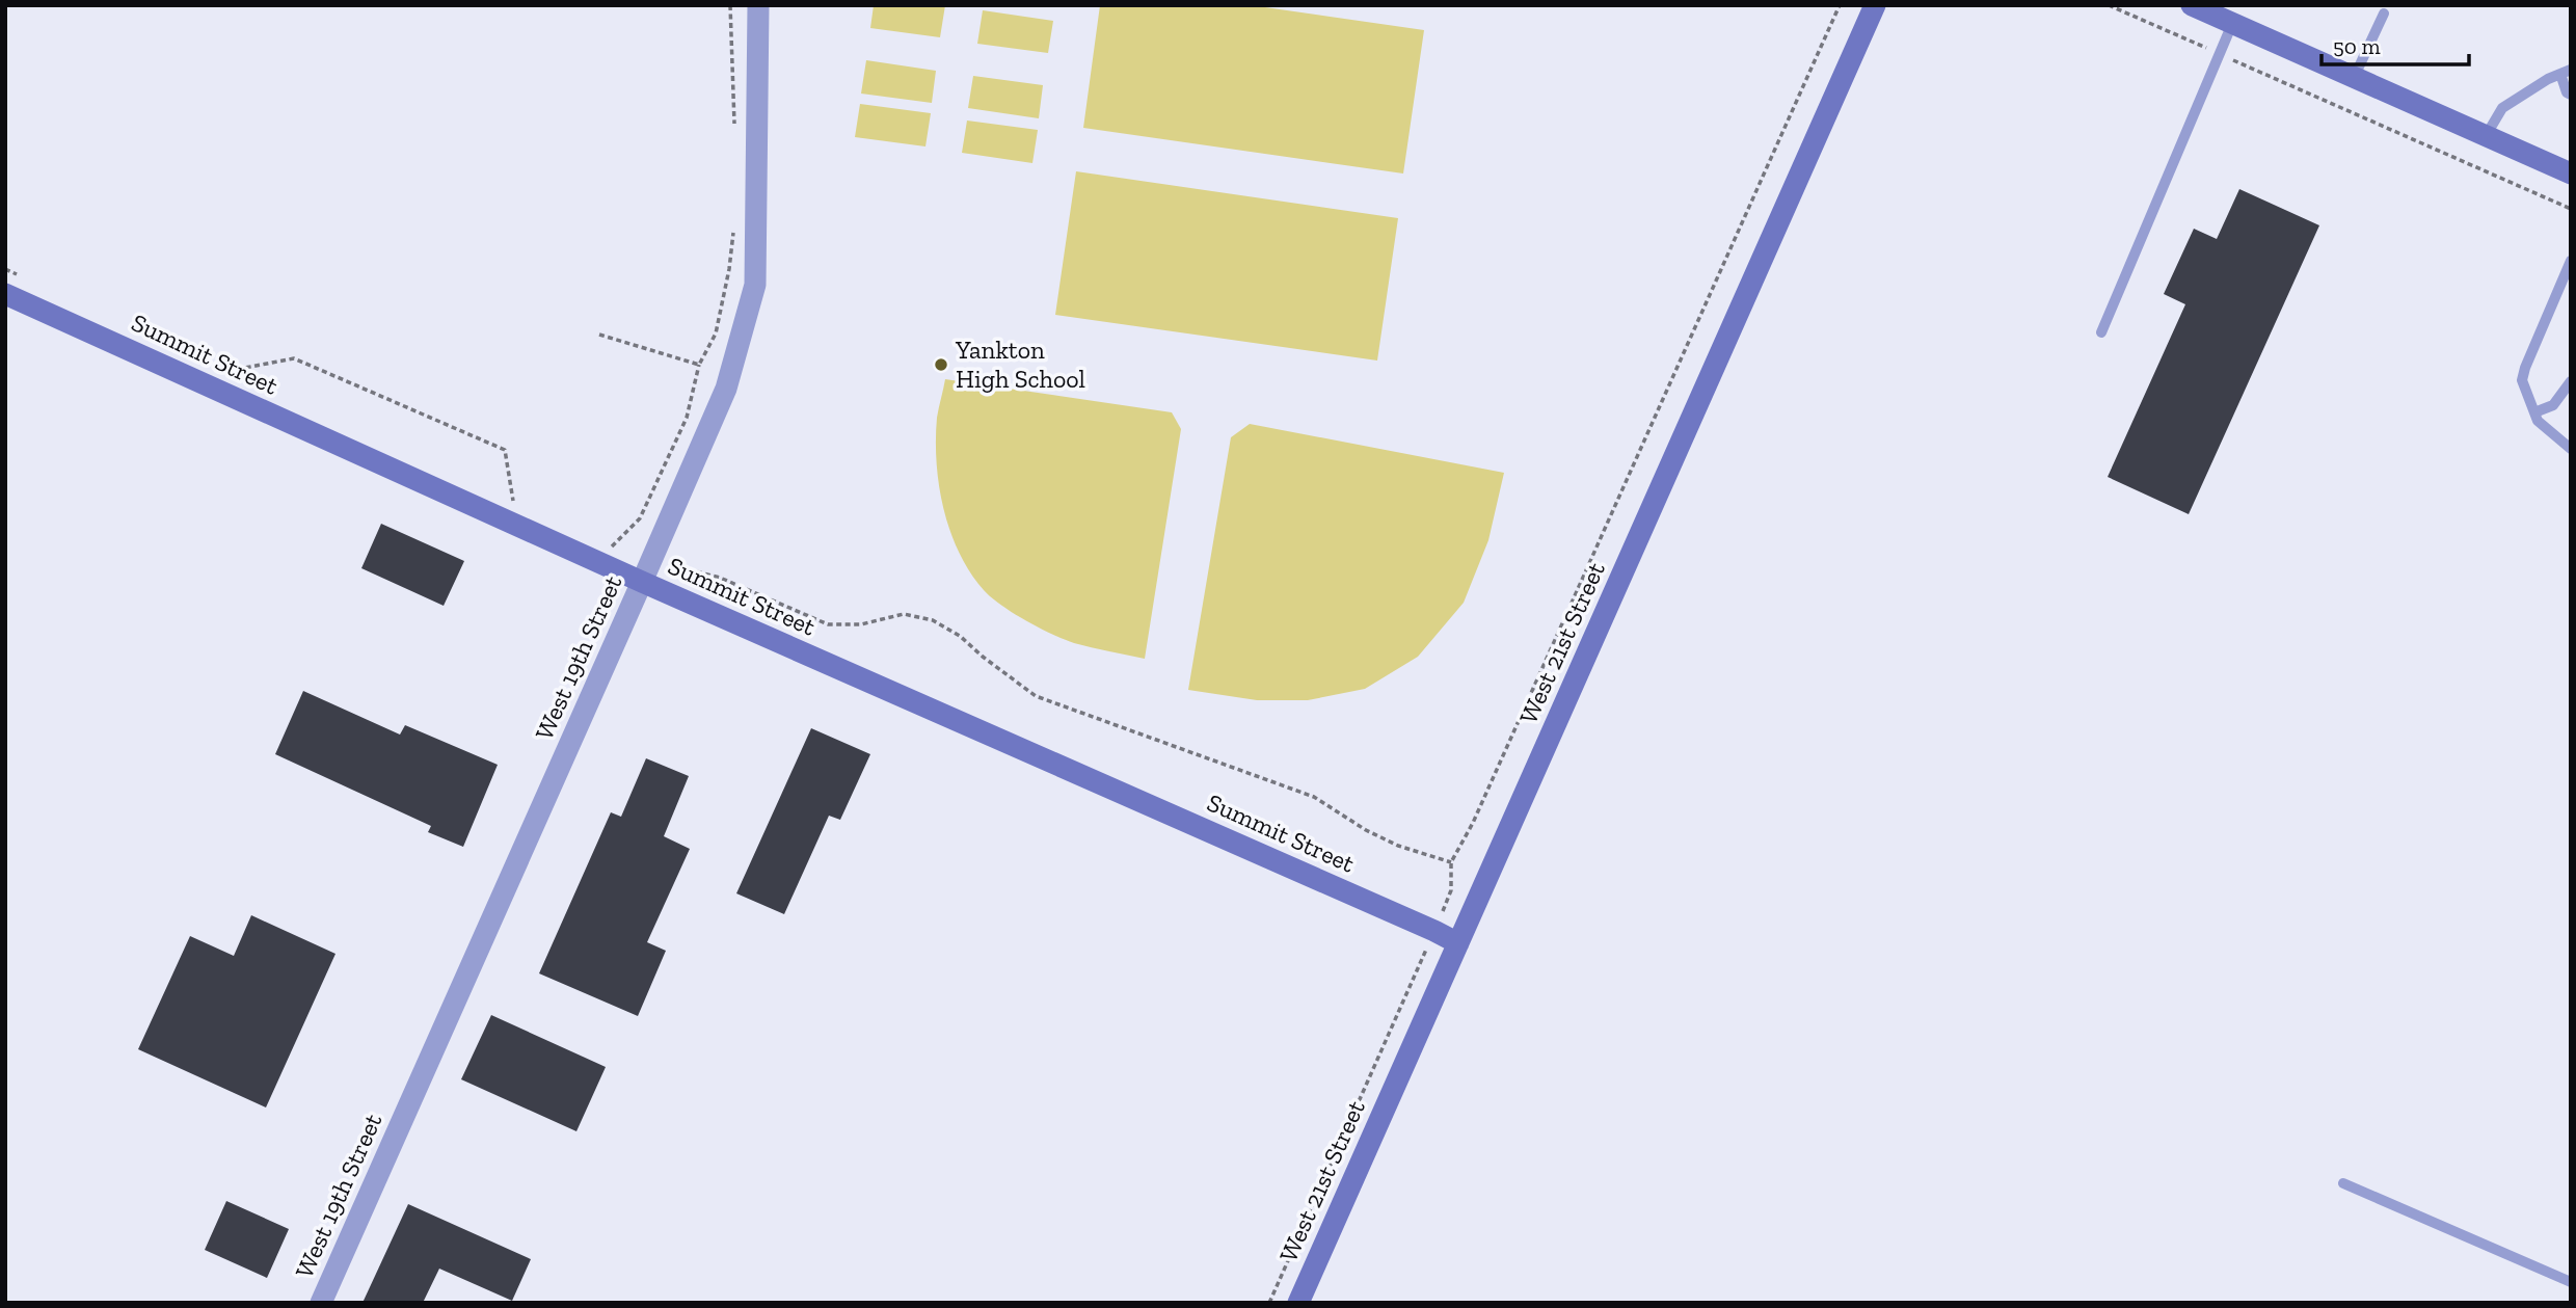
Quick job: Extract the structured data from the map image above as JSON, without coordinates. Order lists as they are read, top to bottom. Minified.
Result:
{"streets":{"street":["Summit Street","West 21st Street","West 19th Street"]},"crossings":[["Summit Street","West 21st Street"],["Summit Street","West 19th Street"]],"places":["Yankton High School"],"scale_bar":"50 m"}
